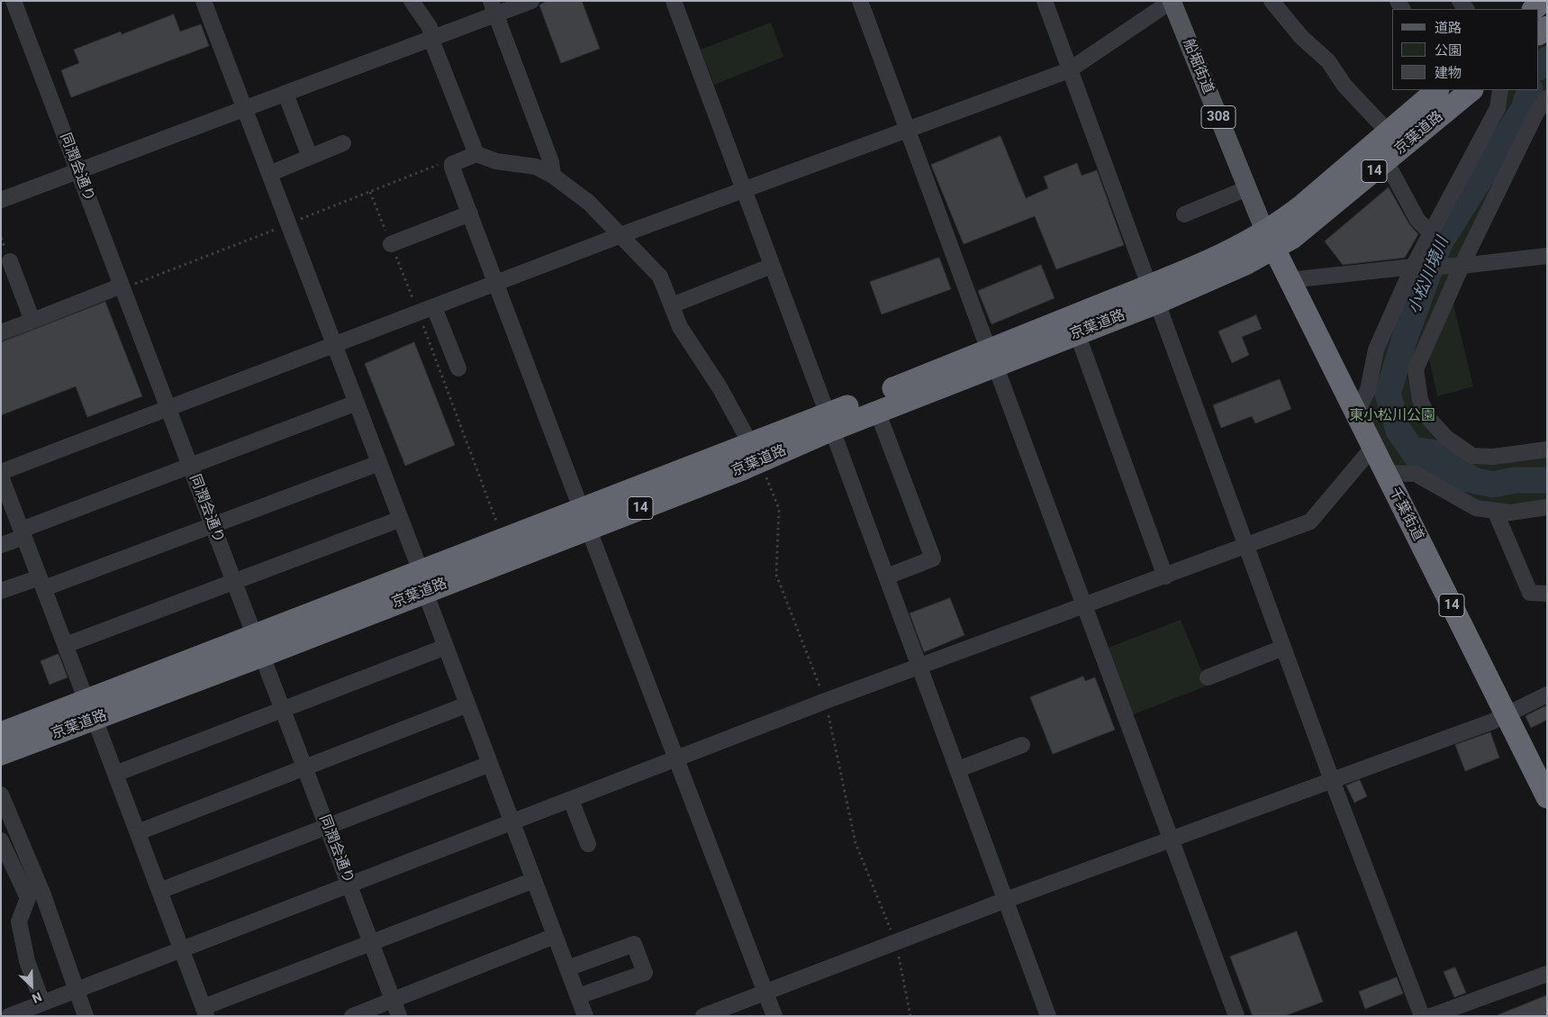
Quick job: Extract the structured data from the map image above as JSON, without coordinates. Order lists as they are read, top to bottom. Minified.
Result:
{"streets":{"highway":["京葉道路","14","千葉街道"],"main road":["船堀街道","308"],"street":["同潤会通り"]},"crossings":[["船堀街道","京葉道路"],["船堀街道","千葉街道"],["京葉道路","同潤会通り"],["京葉道路","千葉街道"]],"water":["小松川境川"],"parks":["東小松川公園"],"legend":["道路","公園","建物"],"north":"bottom right"}
